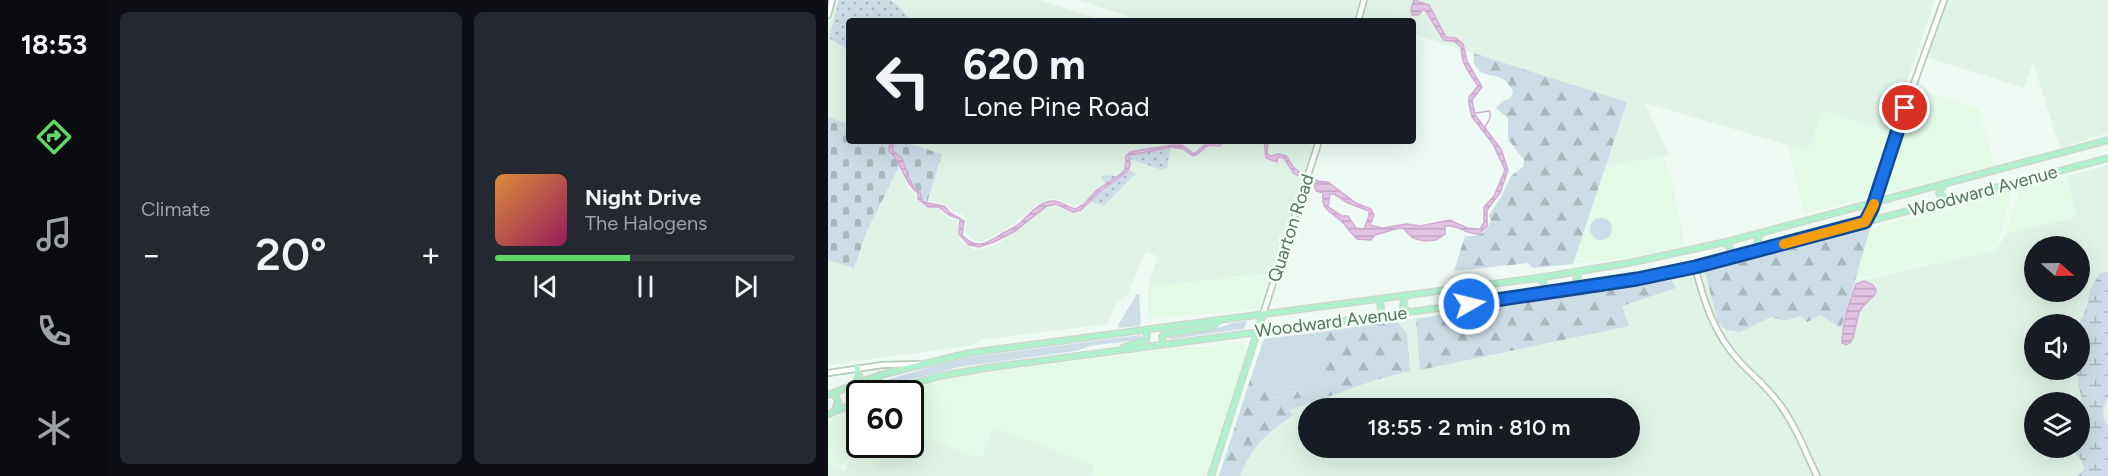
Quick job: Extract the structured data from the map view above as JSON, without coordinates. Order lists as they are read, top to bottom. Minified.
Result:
{"streets":{"main road":["Woodward Avenue"],"street":["Quarton Road"]},"crossings":[["Woodward Avenue","Quarton Road"]],"north":"right","page":{"tabs":"18:53","tile":"Climate","turn":["620 m","Lone Pine Road"],"song":["Night Drive","The Halogens"],"heat":["−","20°","+"],"limit":"60","trip":"18:55 · 2 min · 810 m"}}
